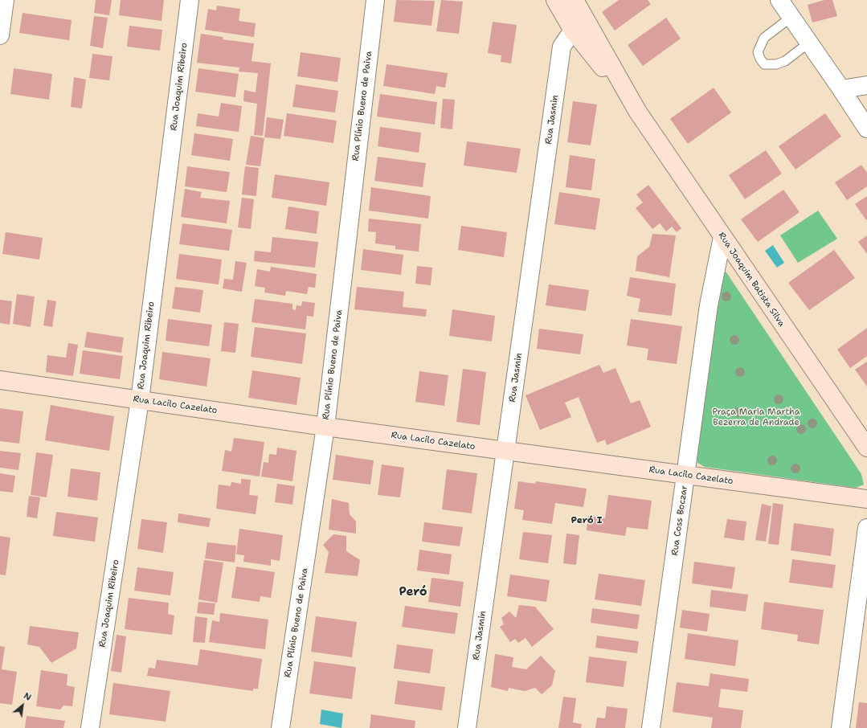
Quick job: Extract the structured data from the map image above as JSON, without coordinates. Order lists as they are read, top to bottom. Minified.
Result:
{"streets":{"street":["Rua Joaquim Ribeiro","Rua Plínio Bueno de Paiva","Rua Jasmin","Rua Joaquim Batista Silva","Rua Lacílo Cazelato","Rua Coss Boczar"]},"crossings":[["Rua Joaquim Ribeiro","Rua Lacílo Cazelato"],["Rua Plínio Bueno de Paiva","Rua Lacílo Cazelato"],["Rua Jasmin","Rua Joaquim Batista Silva"],["Rua Jasmin","Rua Lacílo Cazelato"],["Rua Joaquim Batista Silva","Rua Coss Boczar"],["Rua Lacílo Cazelato","Rua Coss Boczar"]],"districts":["Peró I","Peró"],"parks":["Praça Maria Martha Bezerra de Andrade"],"north":"top right"}
